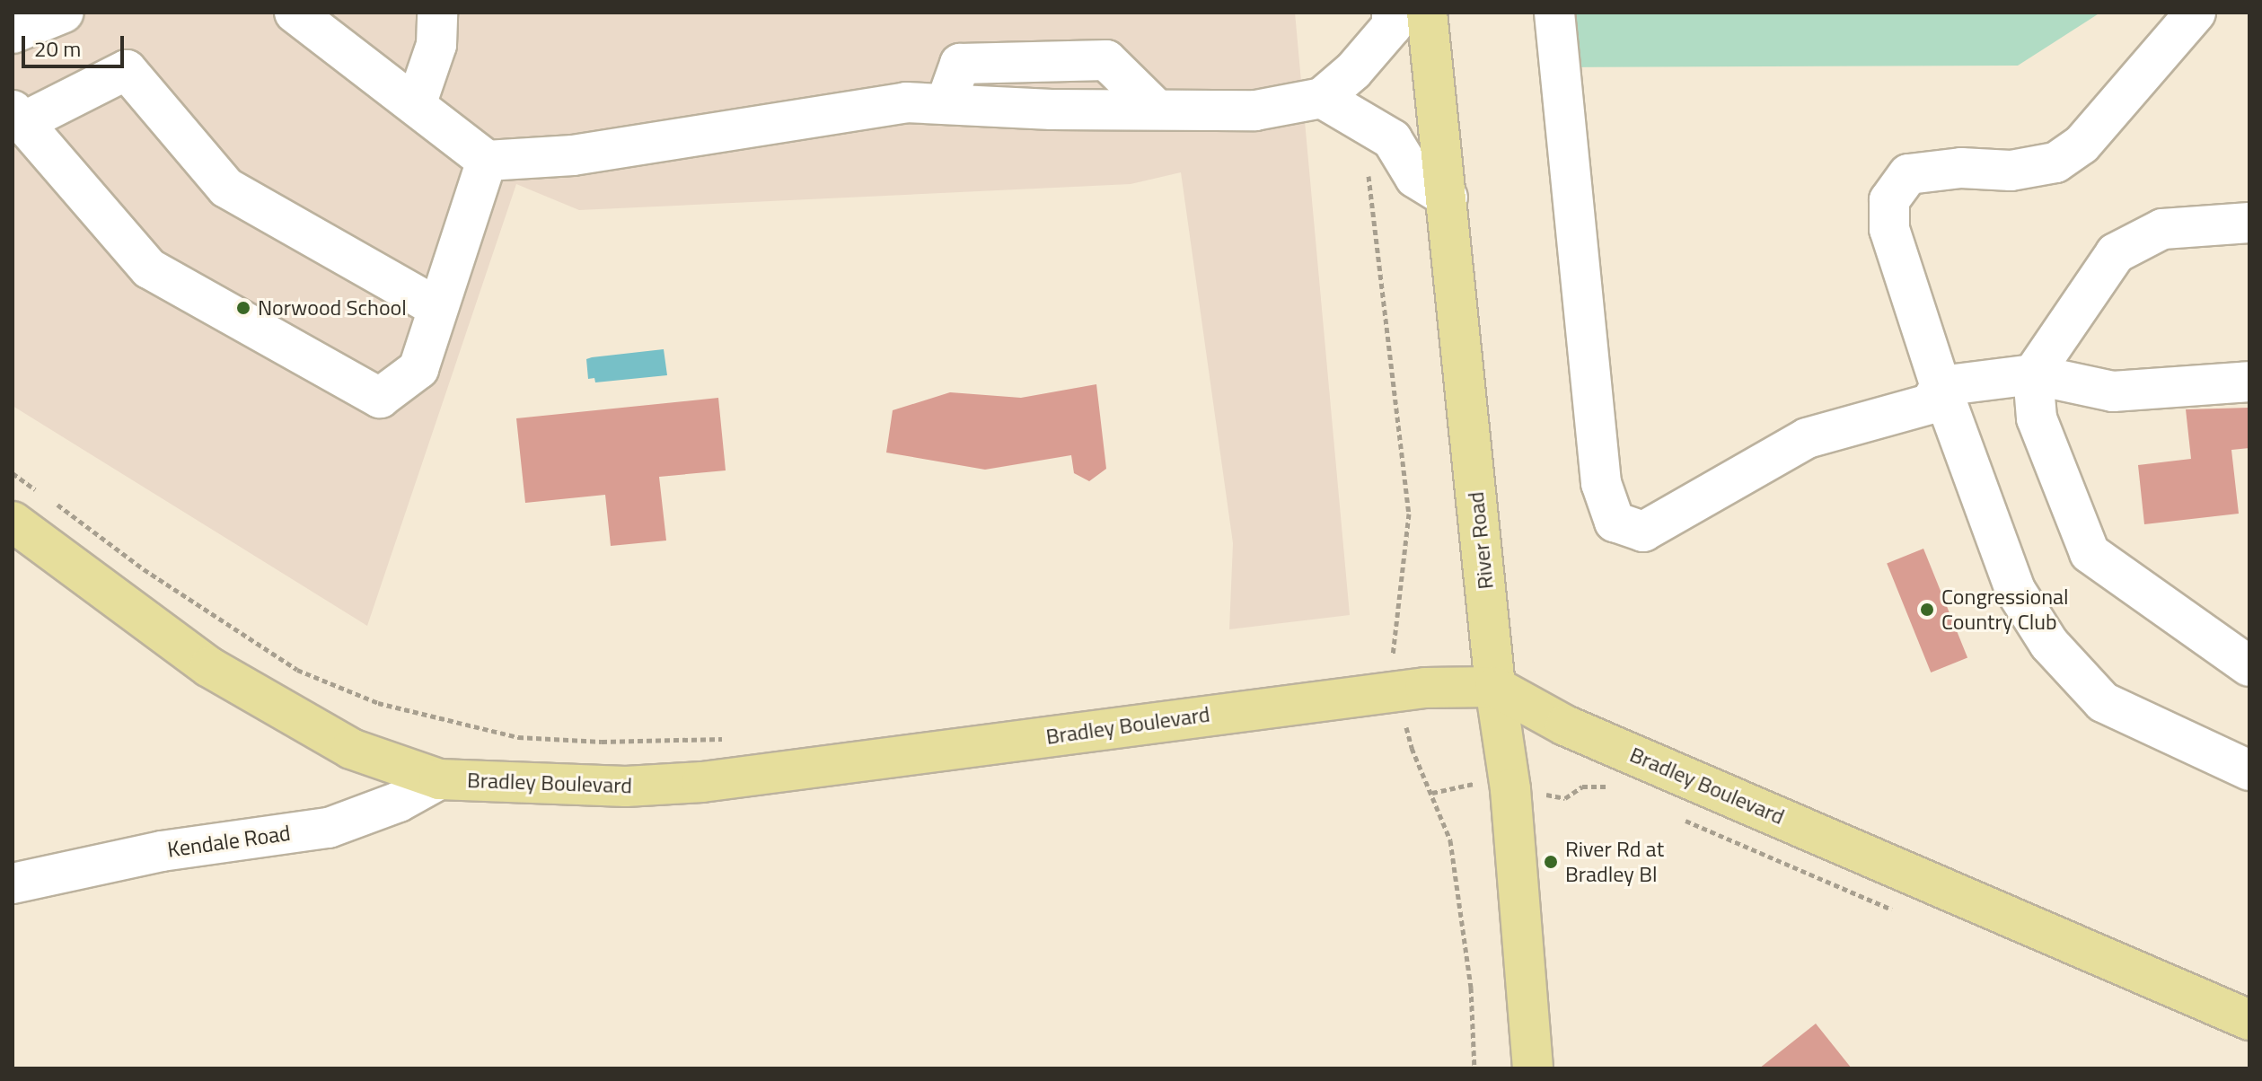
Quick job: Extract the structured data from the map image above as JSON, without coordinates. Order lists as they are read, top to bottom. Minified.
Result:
{"streets":{"main road":["River Road","Bradley Boulevard"],"street":["Kendale Road"]},"crossings":[["River Road","Bradley Boulevard"],["Bradley Boulevard","Kendale Road"]],"places":["Norwood School","Congressional Country Club","River Rd at Bradley Bl"],"scale_bar":"20 m"}
